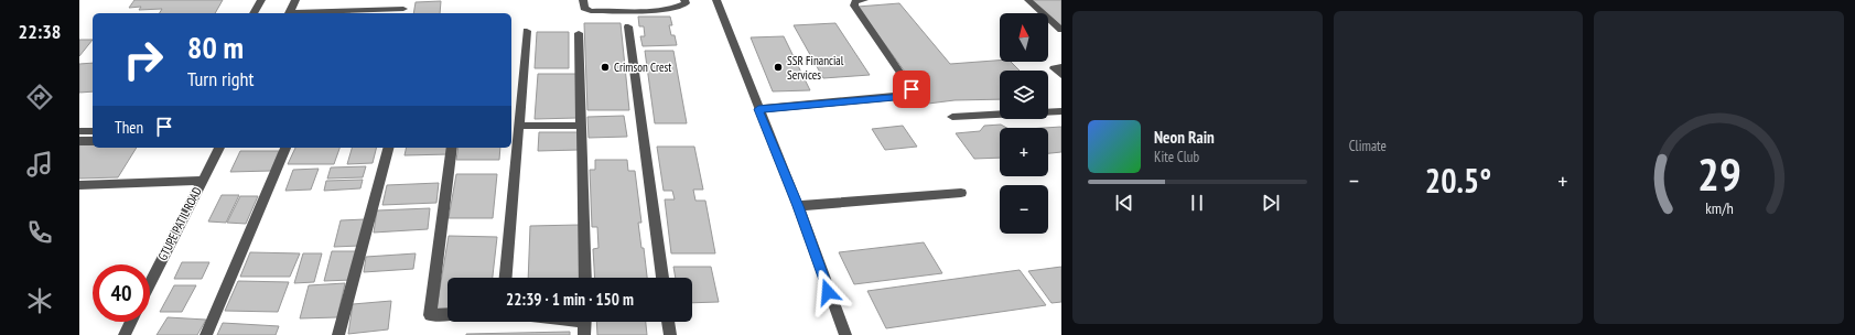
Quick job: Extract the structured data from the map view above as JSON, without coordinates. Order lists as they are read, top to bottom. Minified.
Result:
{"streets":{"street":["GTUPE PATIL ROAD"]},"places":["Crimson Crest","SSR Financial Services"],"north":"top","page":{"tabs":"22:38","tile":"Climate","map_buttons":["+","−"],"turn":["80 m","Turn right"],"then":"Then","song":["Neon Rain","Kite Club"],"heat":["−","20.5°","+"],"limit":"40","trip":"22:39 · 1 min · 150 m","gauge":["29","km/h"]}}
